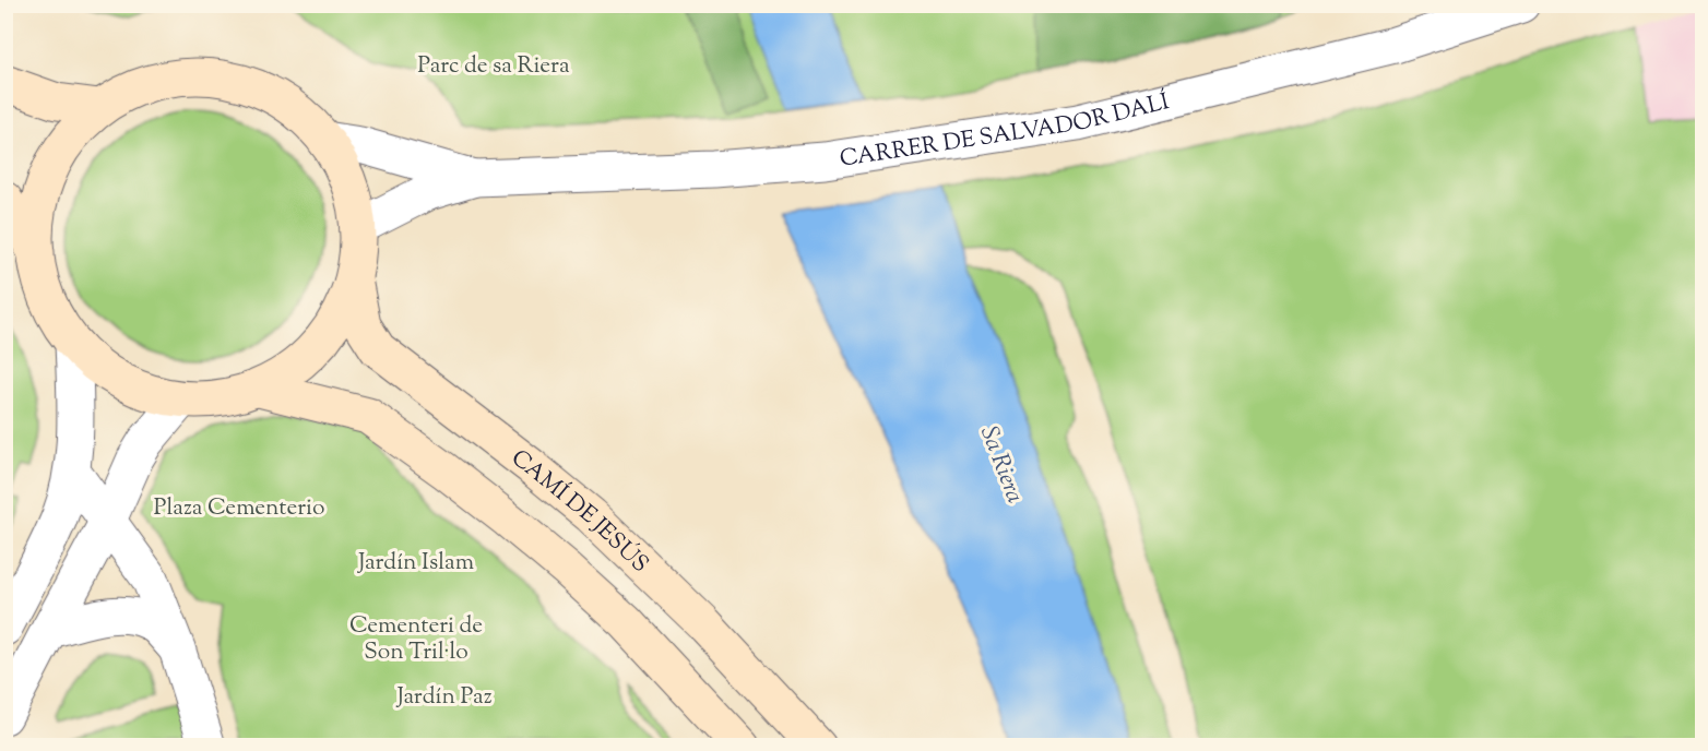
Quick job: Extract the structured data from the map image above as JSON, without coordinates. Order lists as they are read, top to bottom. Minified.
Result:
{"streets":{"main road":["CAMÍ DE JESÚS"],"street":["CARRER DE SALVADOR DALÍ"]},"water":["Sa Riera"],"parks":["Parc de sa Riera","Plaza Cementerio","Jardín Islam","Cementeri de Son Tril·lo","Jardín Paz"]}
